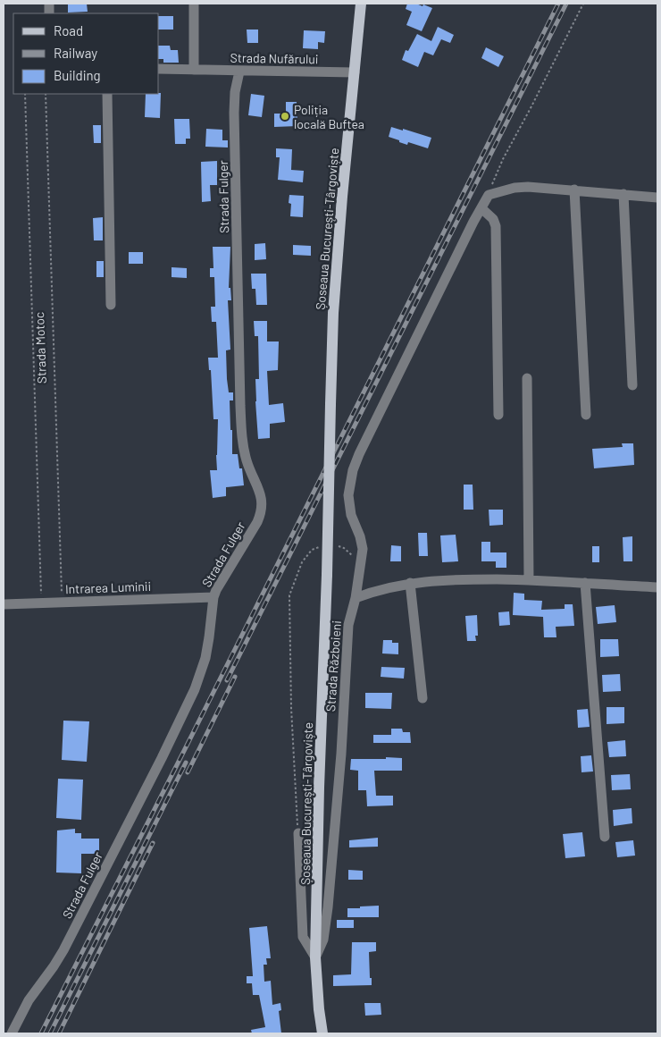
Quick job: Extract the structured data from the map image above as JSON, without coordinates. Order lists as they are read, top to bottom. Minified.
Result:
{"streets":{"main road":["Șoseaua București-Târgoviște"],"street":["Strada Nufărului","Strada Fulger","Intrarea Luminii","Strada Războieni"],"path":["Strada Motoc"]},"crossings":[["Strada Nufărului","Strada Fulger"],["Strada Nufărului","Șoseaua București-Târgoviște"],["Strada Fulger","Intrarea Luminii"],["Șoseaua București-Târgoviște","Strada Războieni"],["Strada Motoc","Intrarea Luminii"]],"places":["Poliția locală Buftea"],"legend":["Road","Railway","Building"]}
